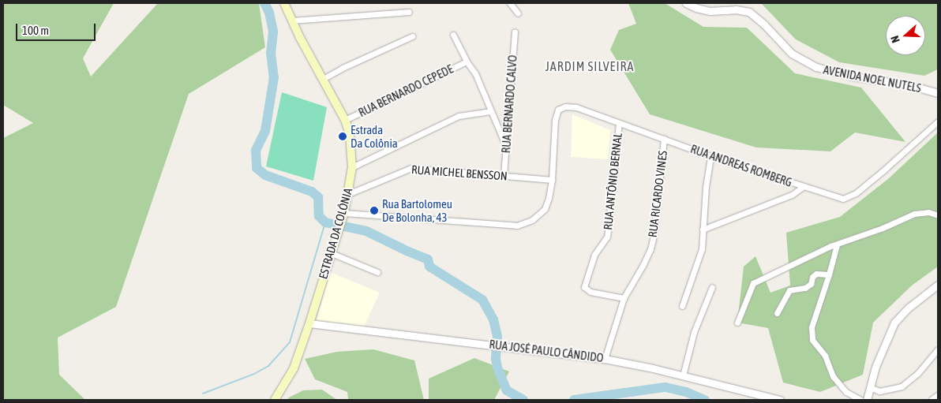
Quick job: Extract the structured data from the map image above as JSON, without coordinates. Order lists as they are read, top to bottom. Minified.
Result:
{"streets":{"main road":["ESTRADA DA COLÔNIA"],"street":["AVENIDA NOEL NUTELS","RUA BERNARDO CEPEDE","RUA BERNARDO CALVO","RUA ANDREAS ROMBERG","RUA MICHEL BENSSON","RUA ANTÔNIO BERNAL","RUA RICARDO VINES","RUA JOSÉ PAULO CÂNDIDO"]},"crossings":[["RUA BERNARDO CEPEDE","ESTRADA DA COLÔNIA"],["RUA BERNARDO CALVO","RUA MICHEL BENSSON"],["RUA ANDREAS ROMBERG","RUA MICHEL BENSSON"],["RUA ANDREAS ROMBERG","RUA ANTÔNIO BERNAL"],["RUA ANDREAS ROMBERG","RUA RICARDO VINES"],["RUA MICHEL BENSSON","ESTRADA DA COLÔNIA"],["RUA ANTÔNIO BERNAL","RUA RICARDO VINES"],["RUA RICARDO VINES","RUA JOSÉ PAULO CÂNDIDO"],["ESTRADA DA COLÔNIA","RUA JOSÉ PAULO CÂNDIDO"]],"districts":["JARDIM SILVEIRA"],"places":["Estrada Da Colônia","Rua Bartolomeu De Bolonha, 43"],"scale_bar":"100 m","north":"left"}
